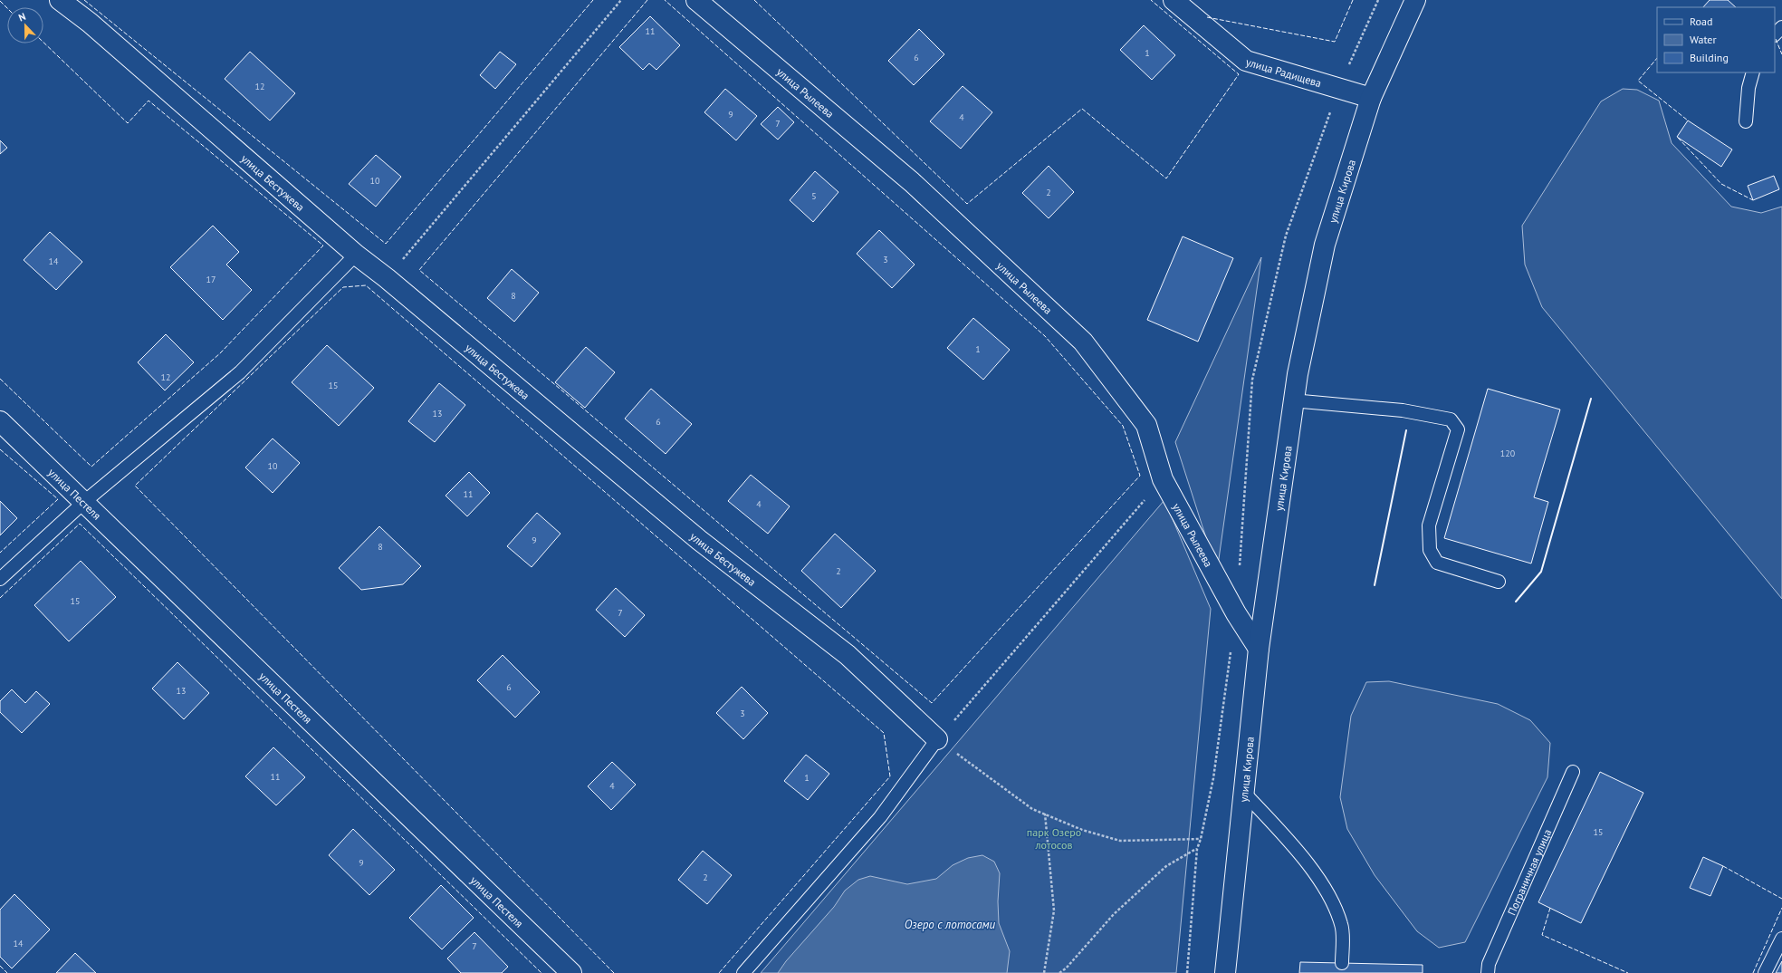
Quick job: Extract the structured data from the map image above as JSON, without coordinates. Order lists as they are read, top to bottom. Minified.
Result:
{"streets":{"street":["улица Радищева","улица Рылеева","улица Бестужева","улица Кирова","улица Пестеля"],"lane":["Пограничная улица"]},"crossings":[["улица Радищева","улица Кирова"],["улица Рылеева","улица Кирова"]],"water":["Озеро с лотосами"],"parks":["парк Озеро лотосов"],"house_numbers":["11","1","6","12","9","4","7","10","2","5","3","14","17","8","1","12","15","13","6","120","10","11","4","9","8","2","15","7","6","13","3","11","1","4","15","9","2","14","7"],"legend":["Road","Water","Building"],"north":"top"}
